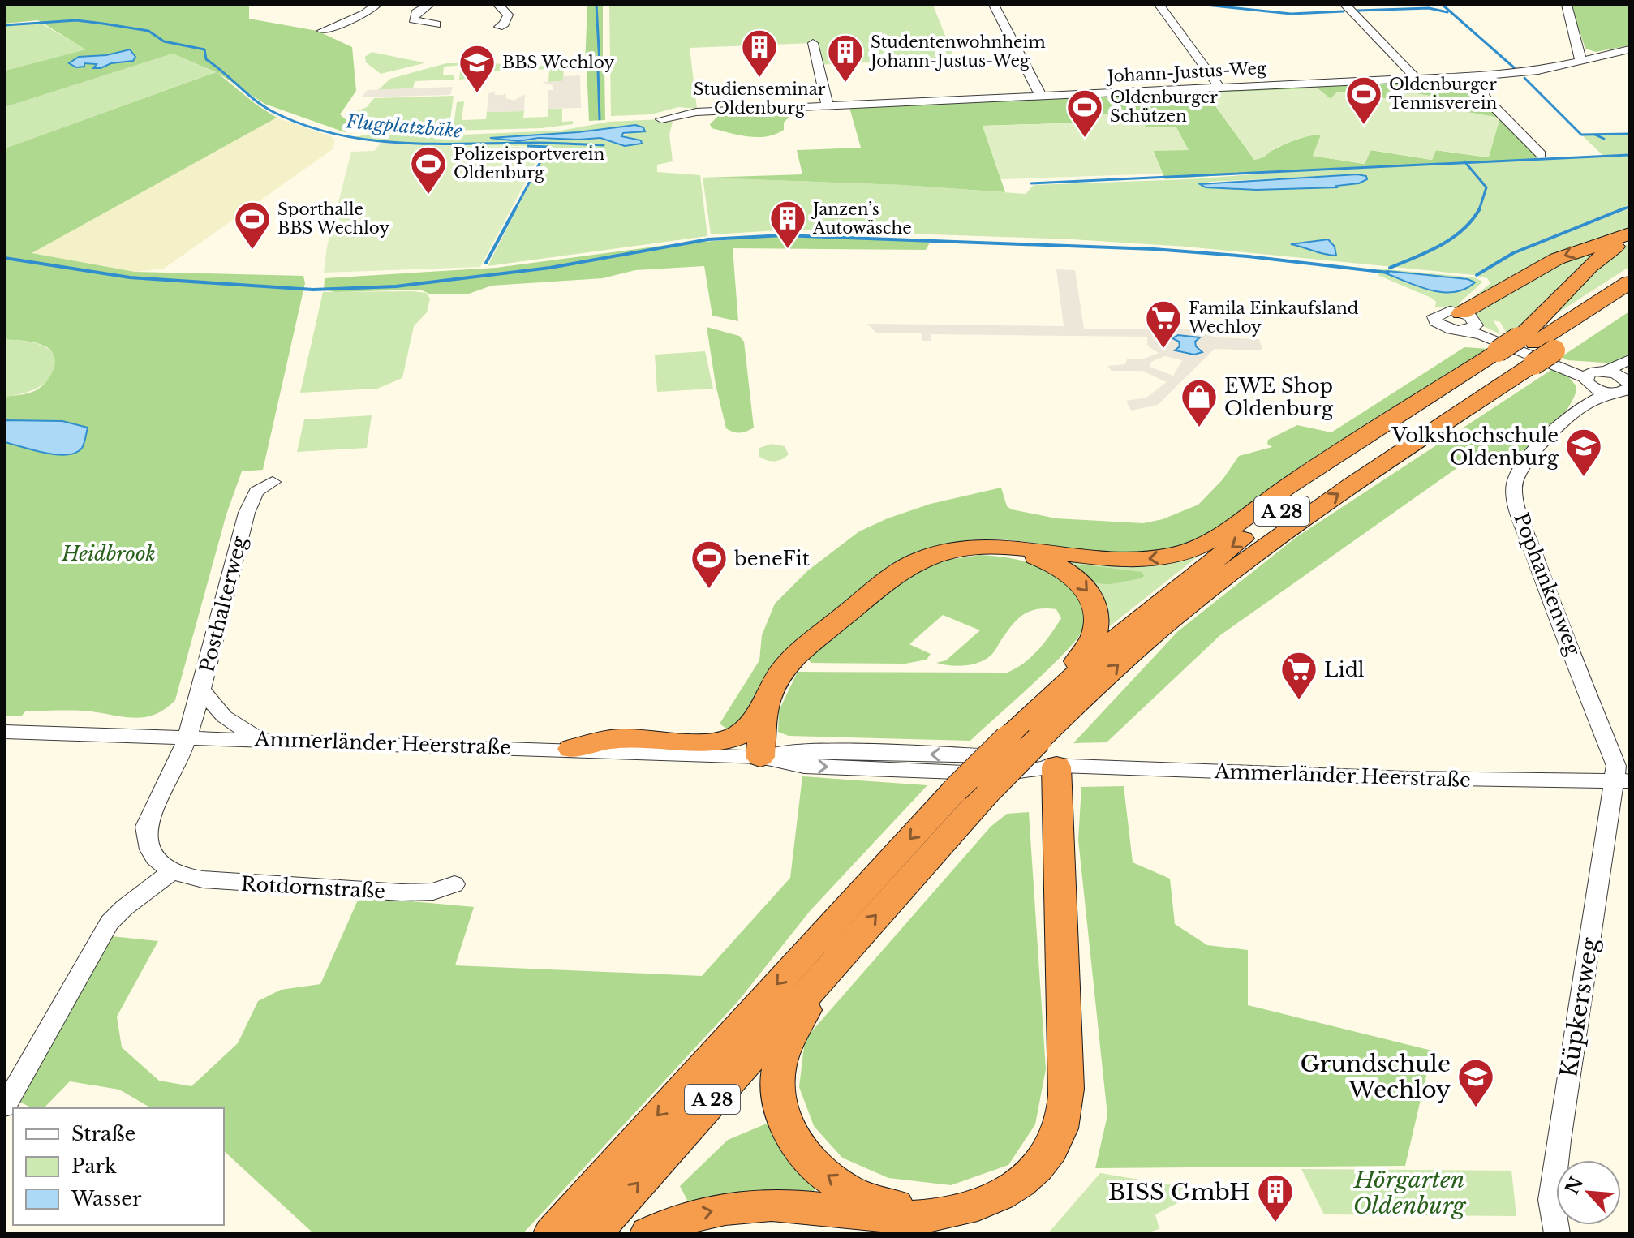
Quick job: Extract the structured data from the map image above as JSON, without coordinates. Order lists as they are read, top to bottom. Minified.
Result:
{"streets":{"highway":["A 28"],"street":["Johann-Justus-Weg","Pophankenweg","Posthalterweg","Ammerländer Heerstraße","Rotdornstraße","Küpkersweg"]},"crossings":[["Pophankenweg","Ammerländer Heerstraße"],["Pophankenweg","Küpkersweg"],["Posthalterweg","Ammerländer Heerstraße"],["Posthalterweg","Rotdornstraße"],["Ammerländer Heerstraße","Küpkersweg"]],"water":["Flugplatzbäke"],"parks":["Heidbrook","Hörgarten Oldenburg"],"places":{"building":["Studienseminar Oldenburg","Studentenwohnheim Johann-Justus-Weg","Janzen’s Autowäsche","BISS GmbH"],"school or university":["BBS Wechloy","Volkshochschule Oldenburg","Grundschule Wechloy"],"sports":["Oldenburger Tennisverein","Oldenburger Schützen","Polizeisportverein Oldenburg","Sporthalle BBS Wechloy","beneFit"],"supermarket":["Famila Einkaufsland Wechloy","Lidl"],"shop":["EWE Shop Oldenburg"]},"legend":["Straße","Park","Wasser"],"north":"top left"}
